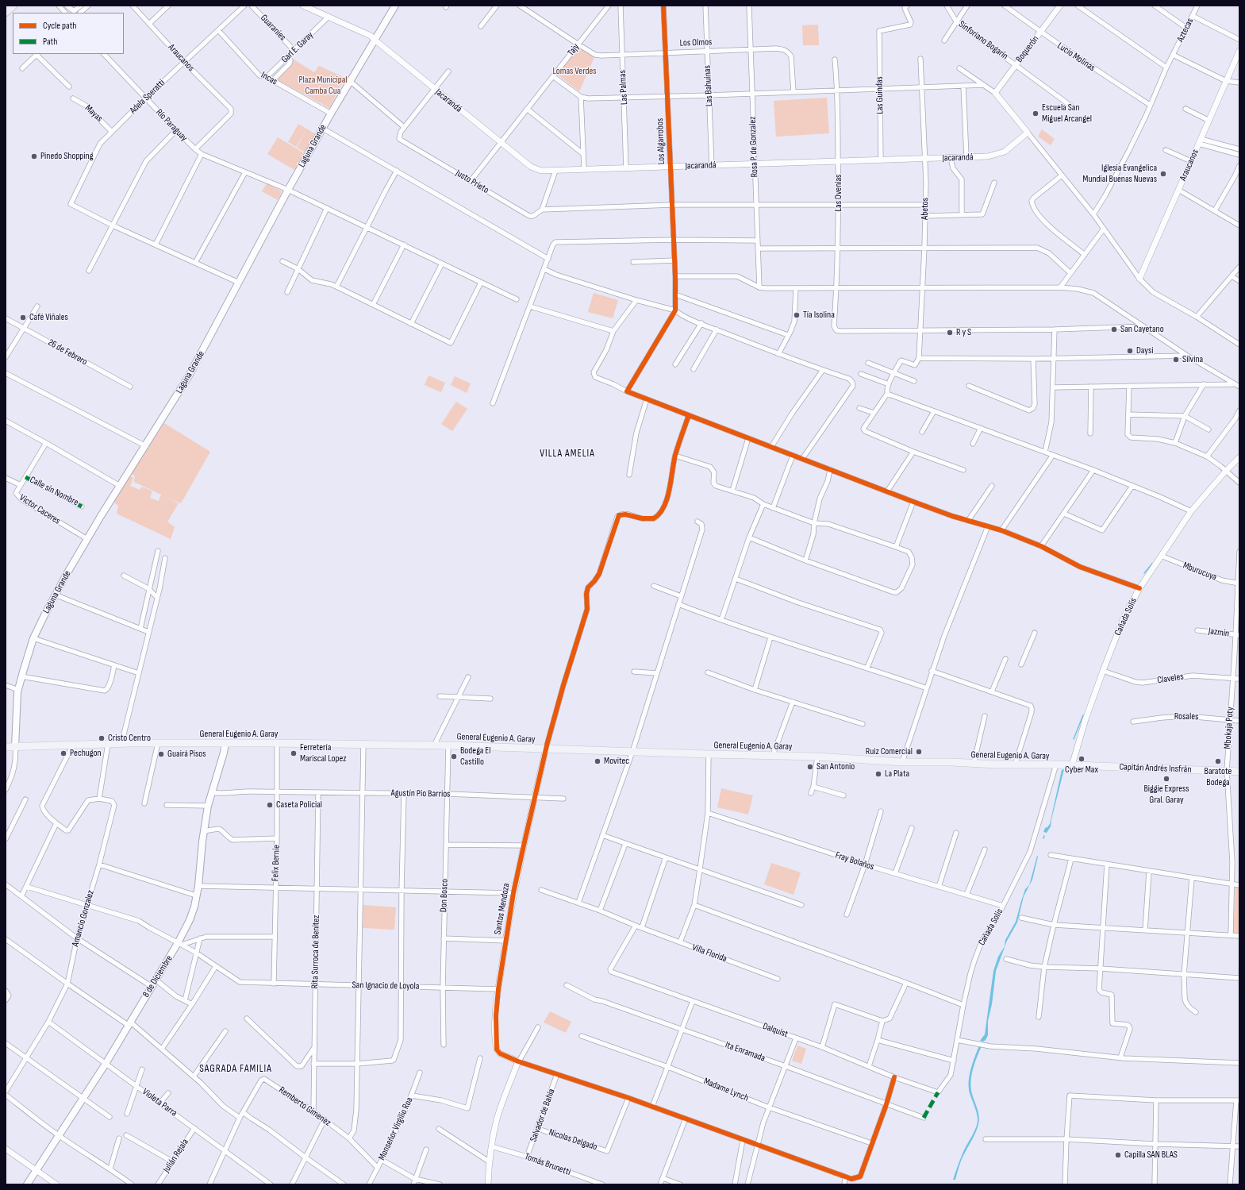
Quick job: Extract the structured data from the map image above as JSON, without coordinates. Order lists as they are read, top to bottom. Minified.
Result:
{"streets":{"main road":["Laguna Grande","General Eugenio A. Garay","Capitán Andrés Insfrán","8 de Diciembre"],"street":["Guaranies","Aztecas","Sinforiano Bogarín","Los Olmos","Garl E. Garay","Boquerón","Tajy","Lucio Molinas","Araucanos","Incas","Las Bahuinas","Las Palmas","Las Guindas","Adela Speratti","Jacarandá","Mayas","Río Paraguay","Los Algarrobos","Rosa P. de Gonzalez","Justo Prieto","Las Ovenias","Abetos","26 de Febrero","Calle sin Nombre","Victor Caceres","Mburucuya","Cañada Solis","Jazmin","Claveles","Rosales","Mbokaja Poty","Agustín Pio Barrios","Fray Bolaños","Felix Bernie","Don Bosco","Santos Mendoza","Amancio Gonzalez","Rita Surroca de Benitez","Villa Florida","San Ignacio de Loyola","Dalquist","Ita Enramada","Madame Lynch","Violeta Parra","Remberto Gimenez","Salvador de Bahia","Monseñor Virgilio Roa","Nicolas Delgado","Julián Rejala","Tomás Brunetti"]},"crossings":[["Guaranies","Garl E. Garay"],["Aztecas","Lucio Molinas"],["Sinforiano Bogarín","Boquerón"],["Los Olmos","Tajy"],["Los Olmos","Las Bahuinas"],["Los Olmos","Las Palmas"],["Los Olmos","Los Algarrobos"],["Los Olmos","Rosa P. de Gonzalez"],["Garl E. Garay","Incas"],["Garl E. Garay","Jacarandá"],["Boquerón","Lucio Molinas"],["Tajy","Jacarandá"],["Tajy","Justo Prieto"],["Araucanos","Adela Speratti"],["Araucanos","Río Paraguay"],["Incas","Adela Speratti"],["Incas","Laguna Grande"],["Las Bahuinas","Jacarandá"],["Las Palmas","Jacarandá"],["Las Guindas","Jacarandá"],["Adela Speratti","Mayas"],["Adela Speratti","Río Paraguay"],["Jacarandá","Los Algarrobos"],["Jacarandá","Laguna Grande"],["Jacarandá","Rosa P. de Gonzalez"],["Jacarandá","Las Ovenias"],["Jacarandá","Abetos"],["Río Paraguay","Laguna Grande"],["Laguna Grande","Victor Caceres"],["Laguna Grande","General Eugenio A. Garay"],["Las Ovenias","Abetos"],["Mburucuya","Cañada Solis"],["Mburucuya","Mbokaja Poty"],["Cañada Solis","Claveles"],["Cañada Solis","General Eugenio A. Garay"],["Cañada Solis","Capitán Andrés Insfrán"],["Cañada Solis","Fray Bolaños"],["Cañada Solis","Dalquist"],["Jazmin","Mbokaja Poty"],["Claveles","Mbokaja Poty"],["Rosales","Mbokaja Poty"],["Mbokaja Poty","Capitán Andrés Insfrán"],["General Eugenio A. Garay","Capitán Andrés Insfrán"],["General Eugenio A. Garay","Felix Bernie"],["General Eugenio A. Garay","Don Bosco"],["General Eugenio A. Garay","Santos Mendoza"],["General Eugenio A. Garay","8 de Diciembre"],["Agustín Pio Barrios","Felix Bernie"],["Agustín Pio Barrios","Don Bosco"],["Agustín Pio Barrios","Santos Mendoza"],["Agustín Pio Barrios","Rita Surroca de Benitez"],["Agustín Pio Barrios","8 de Diciembre"],["Felix Bernie","San Ignacio de Loyola"],["Don Bosco","San Ignacio de Loyola"],["Santos Mendoza","San Ignacio de Loyola"],["Amancio Gonzalez","San Ignacio de Loyola"],["Amancio Gonzalez","Violeta Parra"],["Rita Surroca de Benitez","San Ignacio de Loyola"],["Rita Surroca de Benitez","Remberto Gimenez"],["Villa Florida","Dalquist"],["8 de Diciembre","San Ignacio de Loyola"],["8 de Diciembre","Violeta Parra"],["Violeta Parra","Remberto Gimenez"],["Violeta Parra","Julián Rejala"],["Remberto Gimenez","Monseñor Virgilio Roa"],["Salvador de Bahia","Nicolas Delgado"],["Salvador de Bahia","Tomás Brunetti"]],"districts":["VILLA AMELIA","SAGRADA FAMILIA"],"parks":["Lomas Verdes","Plaza Municipal Camba Cua"],"places":["Escuela San Miguel Arcangel","Pinedo Shopping","Iglesia Evangelica Mundial Buenas Nuevas","Tía Isolina","Café Viñales","San Cayetano","R y S","Daysi","Silvina","Cristo Centro","Ruiz Comercial","Pechugon","Ferretería Mariscal Lopez","Guairá Pisos","Bodega El Castillo","Cyber Max","Movitec","Baratote Bodega","San Antonio","La Plata","Biggie Express Gral. Garay","Caseta Policial","Capilla SAN BLAS"],"legend":["Cycle path","Path"]}
